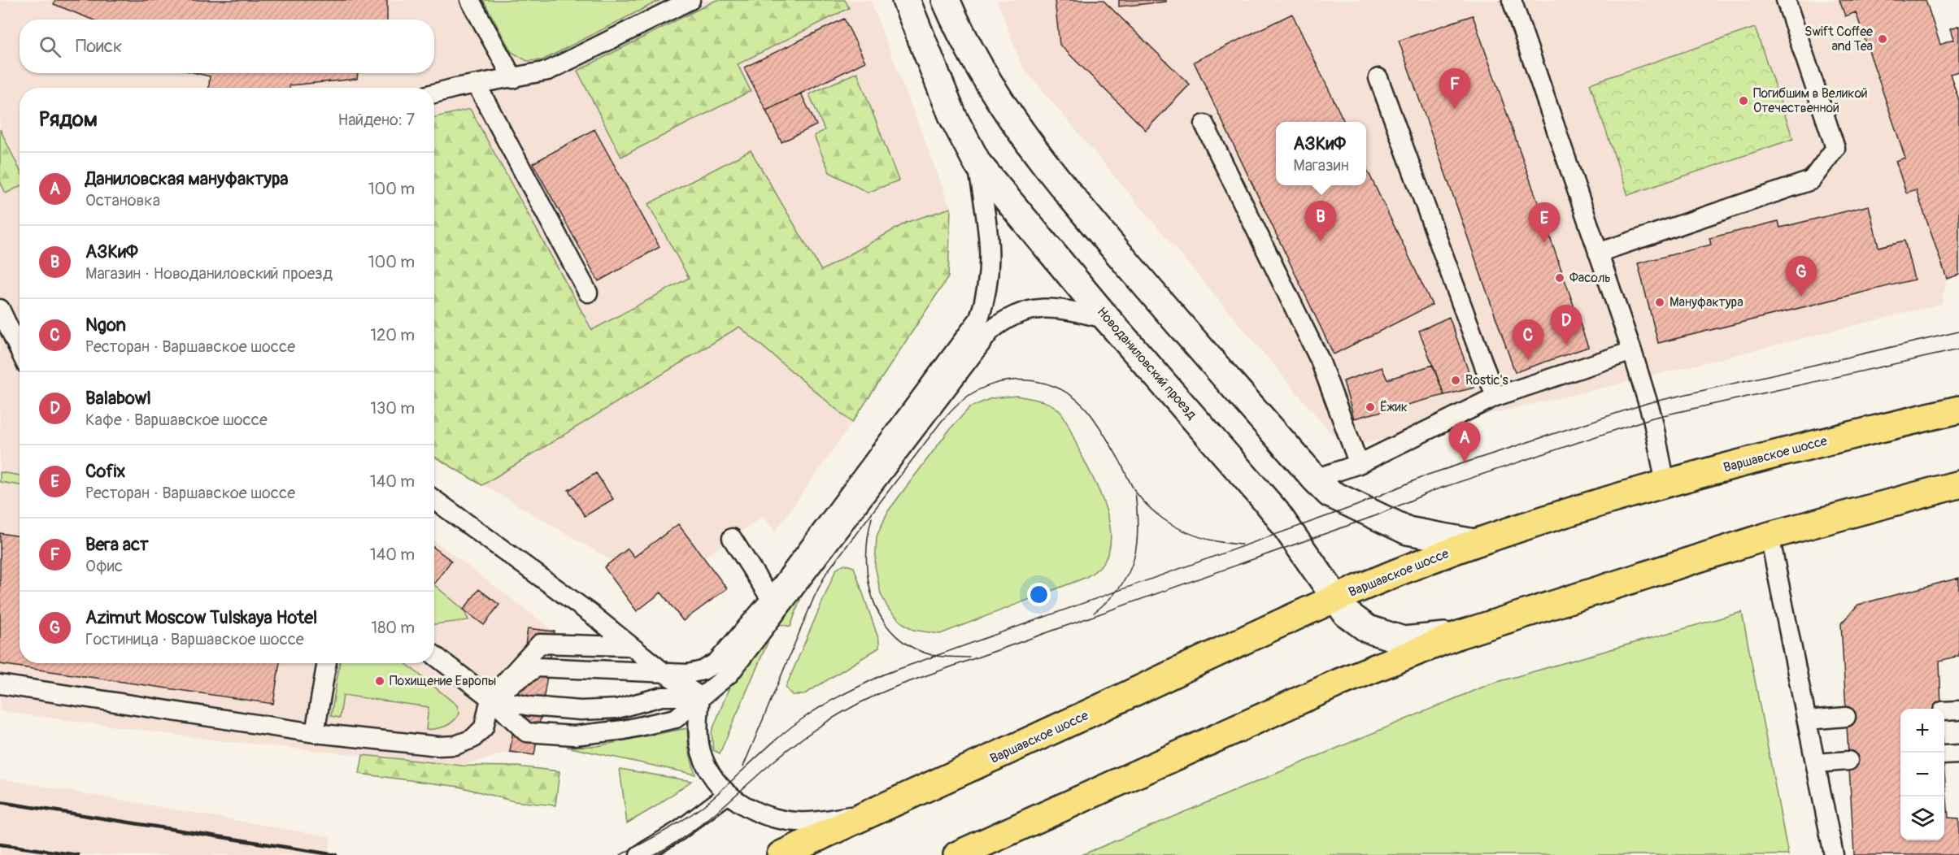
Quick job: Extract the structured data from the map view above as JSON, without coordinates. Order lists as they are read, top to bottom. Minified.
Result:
{"streets":{"main road":["Варшавское шоссе"],"street":["Новоданиловский проезд"]},"crossings":[["Новоданиловский проезд","Варшавское шоссе"]],"places":["Swift Coffee and Tea","Погибшим в Великой Отечественной","Фасоль","Мануфактура","Rostic's","Ёжик","Похищение Европы"],"page":{"search":"Поиск","pins":["F","B","E","G","D","C","A"],"heading":["Рядом","Найдено: 7"],"popup":["АЗКиФ","Магазин"],"list":[{"mark":"A","name":"Даниловская мануфактура","note":"Остановка","value":"100 m"},{"mark":"B","name":"АЗКиФ","note":"Магазин · Новоданиловский проезд","value":"100 m"},{"mark":"C","name":"Ngon","note":"Ресторан · Варшавское шоссе","value":"120 m"},{"mark":"D","name":"Balabowl","note":"Кафе · Варшавское шоссе","value":"130 m"},{"mark":"E","name":"Cofix","note":"Ресторан · Варшавское шоссе","value":"140 m"},{"mark":"F","name":"Вега аст","note":"Офис","value":"140 m"},{"mark":"G","name":"Azimut Moscow Tulskaya Hotel","note":"Гостиница · Варшавское шоссе","value":"180 m"}],"map_buttons":["+","−"]}}
